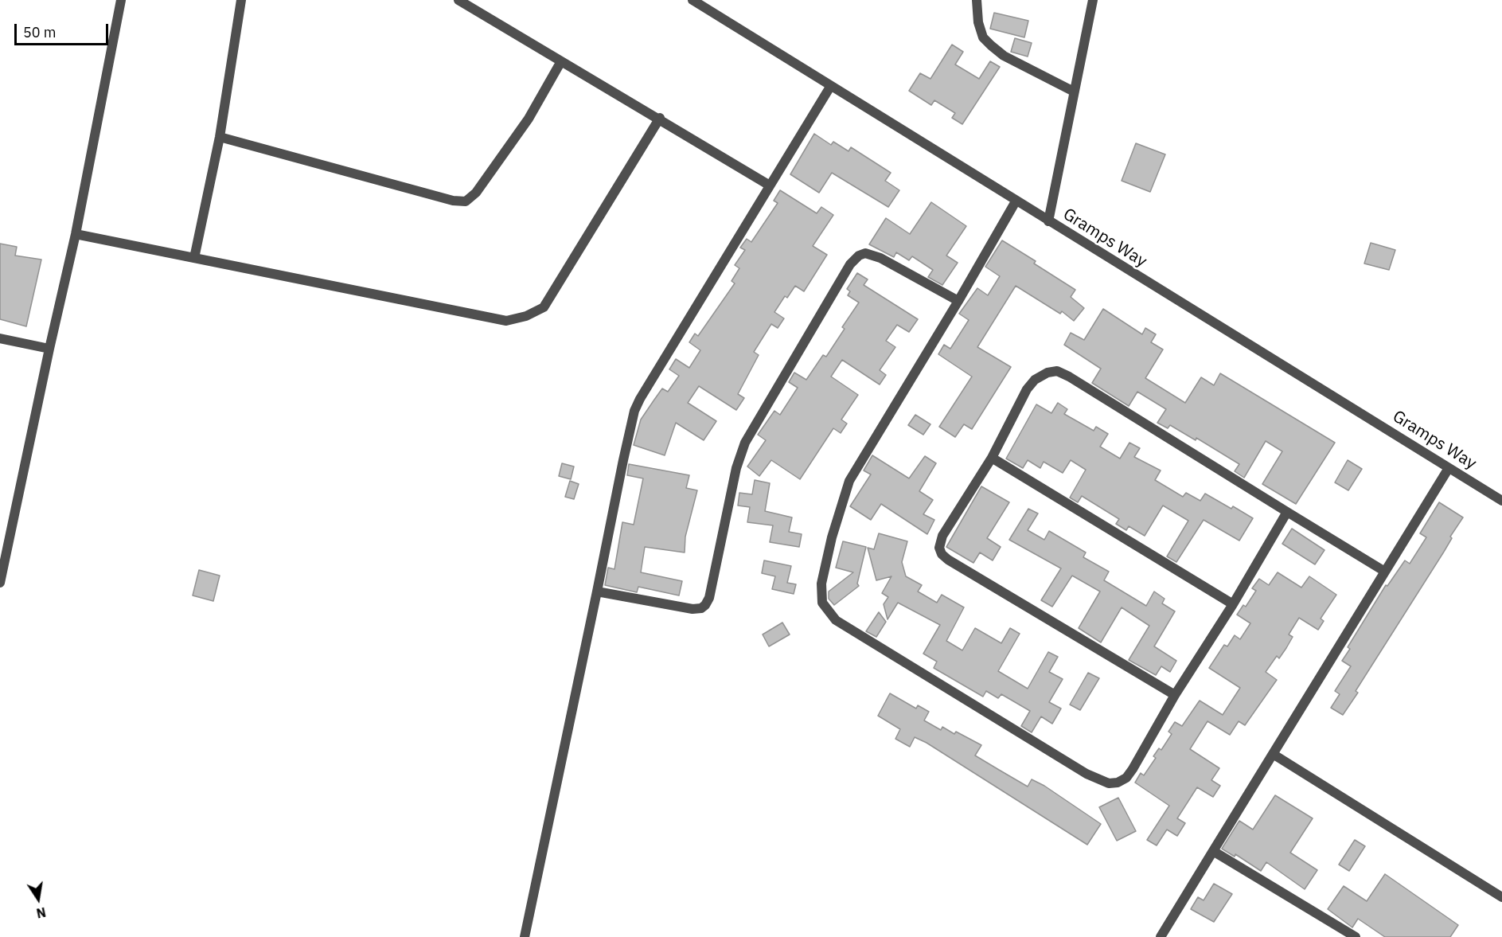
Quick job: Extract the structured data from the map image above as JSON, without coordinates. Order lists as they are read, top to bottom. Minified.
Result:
{"streets":{"street":["Gramps Way"]},"scale_bar":"50 m","north":"bottom"}
